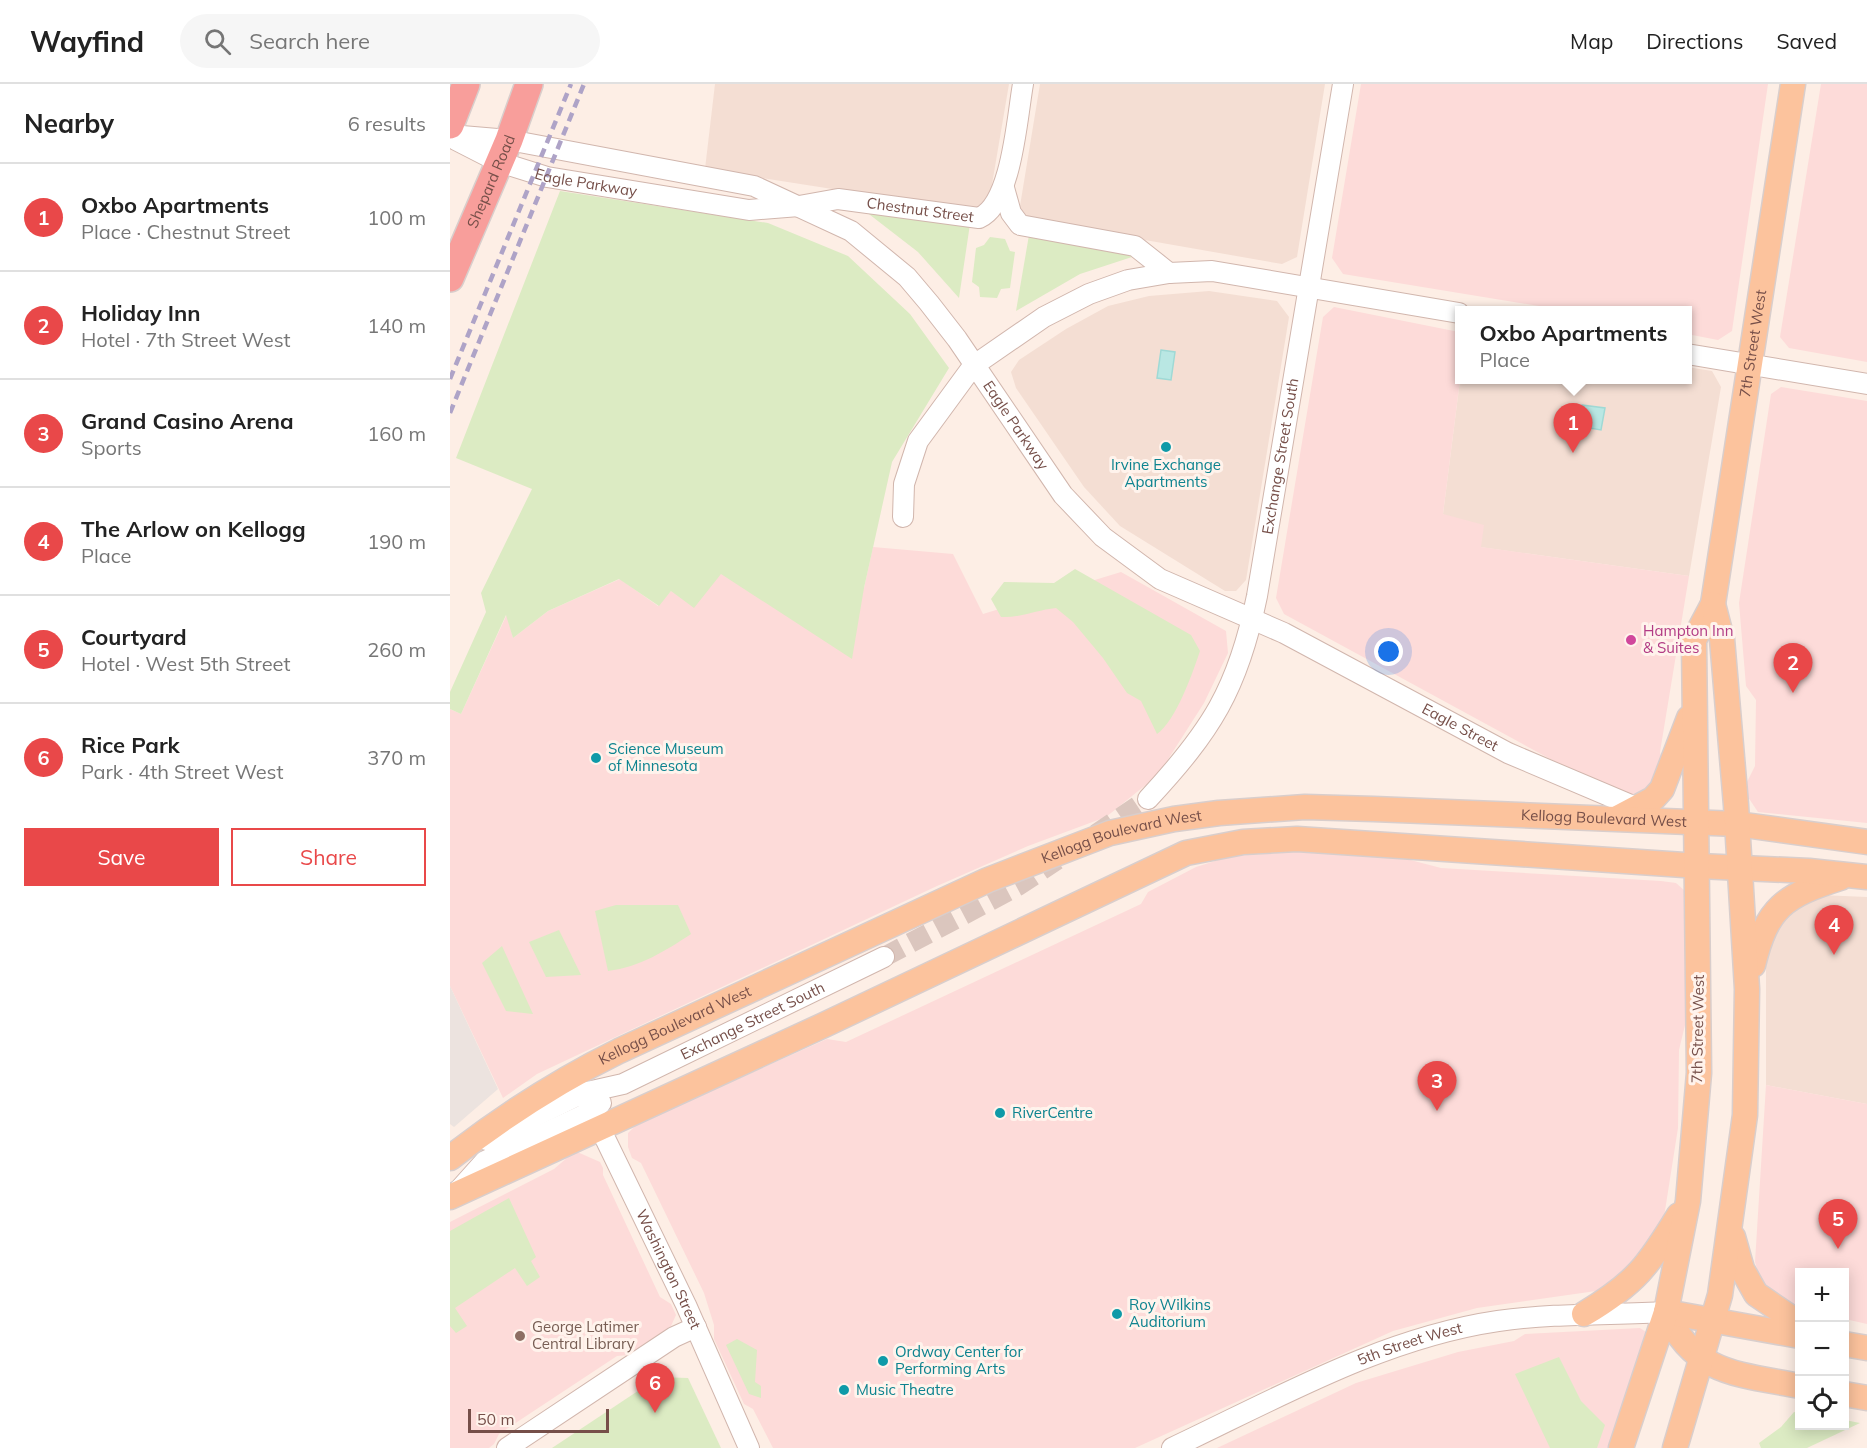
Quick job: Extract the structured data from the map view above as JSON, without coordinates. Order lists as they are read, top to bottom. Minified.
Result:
{"streets":{"highway":["Shepard Road"],"main road":["7th Street West","Kellogg Boulevard West"],"street":["Eagle Parkway","Chestnut Street","Exchange Street South","Eagle Street","Washington Street","5th Street West"]},"crossings":[["Shepard Road","Eagle Parkway"],["Eagle Parkway","Chestnut Street"],["Eagle Parkway","Exchange Street South"],["Eagle Parkway","Eagle Street"],["7th Street West","Kellogg Boulevard West"],["7th Street West","5th Street West"],["Exchange Street South","Eagle Street"],["Exchange Street South","Kellogg Boulevard West"],["Exchange Street South","Washington Street"],["Eagle Street","Kellogg Boulevard West"]],"places":["Irvine Exchange Apartments","Hampton Inn & Suites","Science Museum of Minnesota","RiverCentre","Roy Wilkins Auditorium","George Latimer Central Library","Ordway Center for Performing Arts","Music Theatre"],"scale_bar":"50 m","page":{"header":"Wayfind","search":"Search here","nav":["Map","Directions","Saved"],"heading":["Nearby","6 results"],"list":[{"mark":"1","name":"Oxbo Apartments","note":"Place · Chestnut Street","value":"100 m"},{"mark":"2","name":"Holiday Inn","note":"Hotel · 7th Street West","value":"140 m"},{"mark":"3","name":"Grand Casino Arena","note":"Sports","value":"160 m"},{"mark":"4","name":"The Arlow on Kellogg","note":"Place","value":"190 m"},{"mark":"5","name":"Courtyard","note":"Hotel · West 5th Street","value":"260 m"},{"mark":"6","name":"Rice Park","note":"Park · 4th Street West","value":"370 m"}],"popup":["Oxbo Apartments","Place"],"pins":["1","2","4","3","5","6"],"buttons":["Save","Share"],"map_buttons":["+","−"],"scale":"50 m"}}
